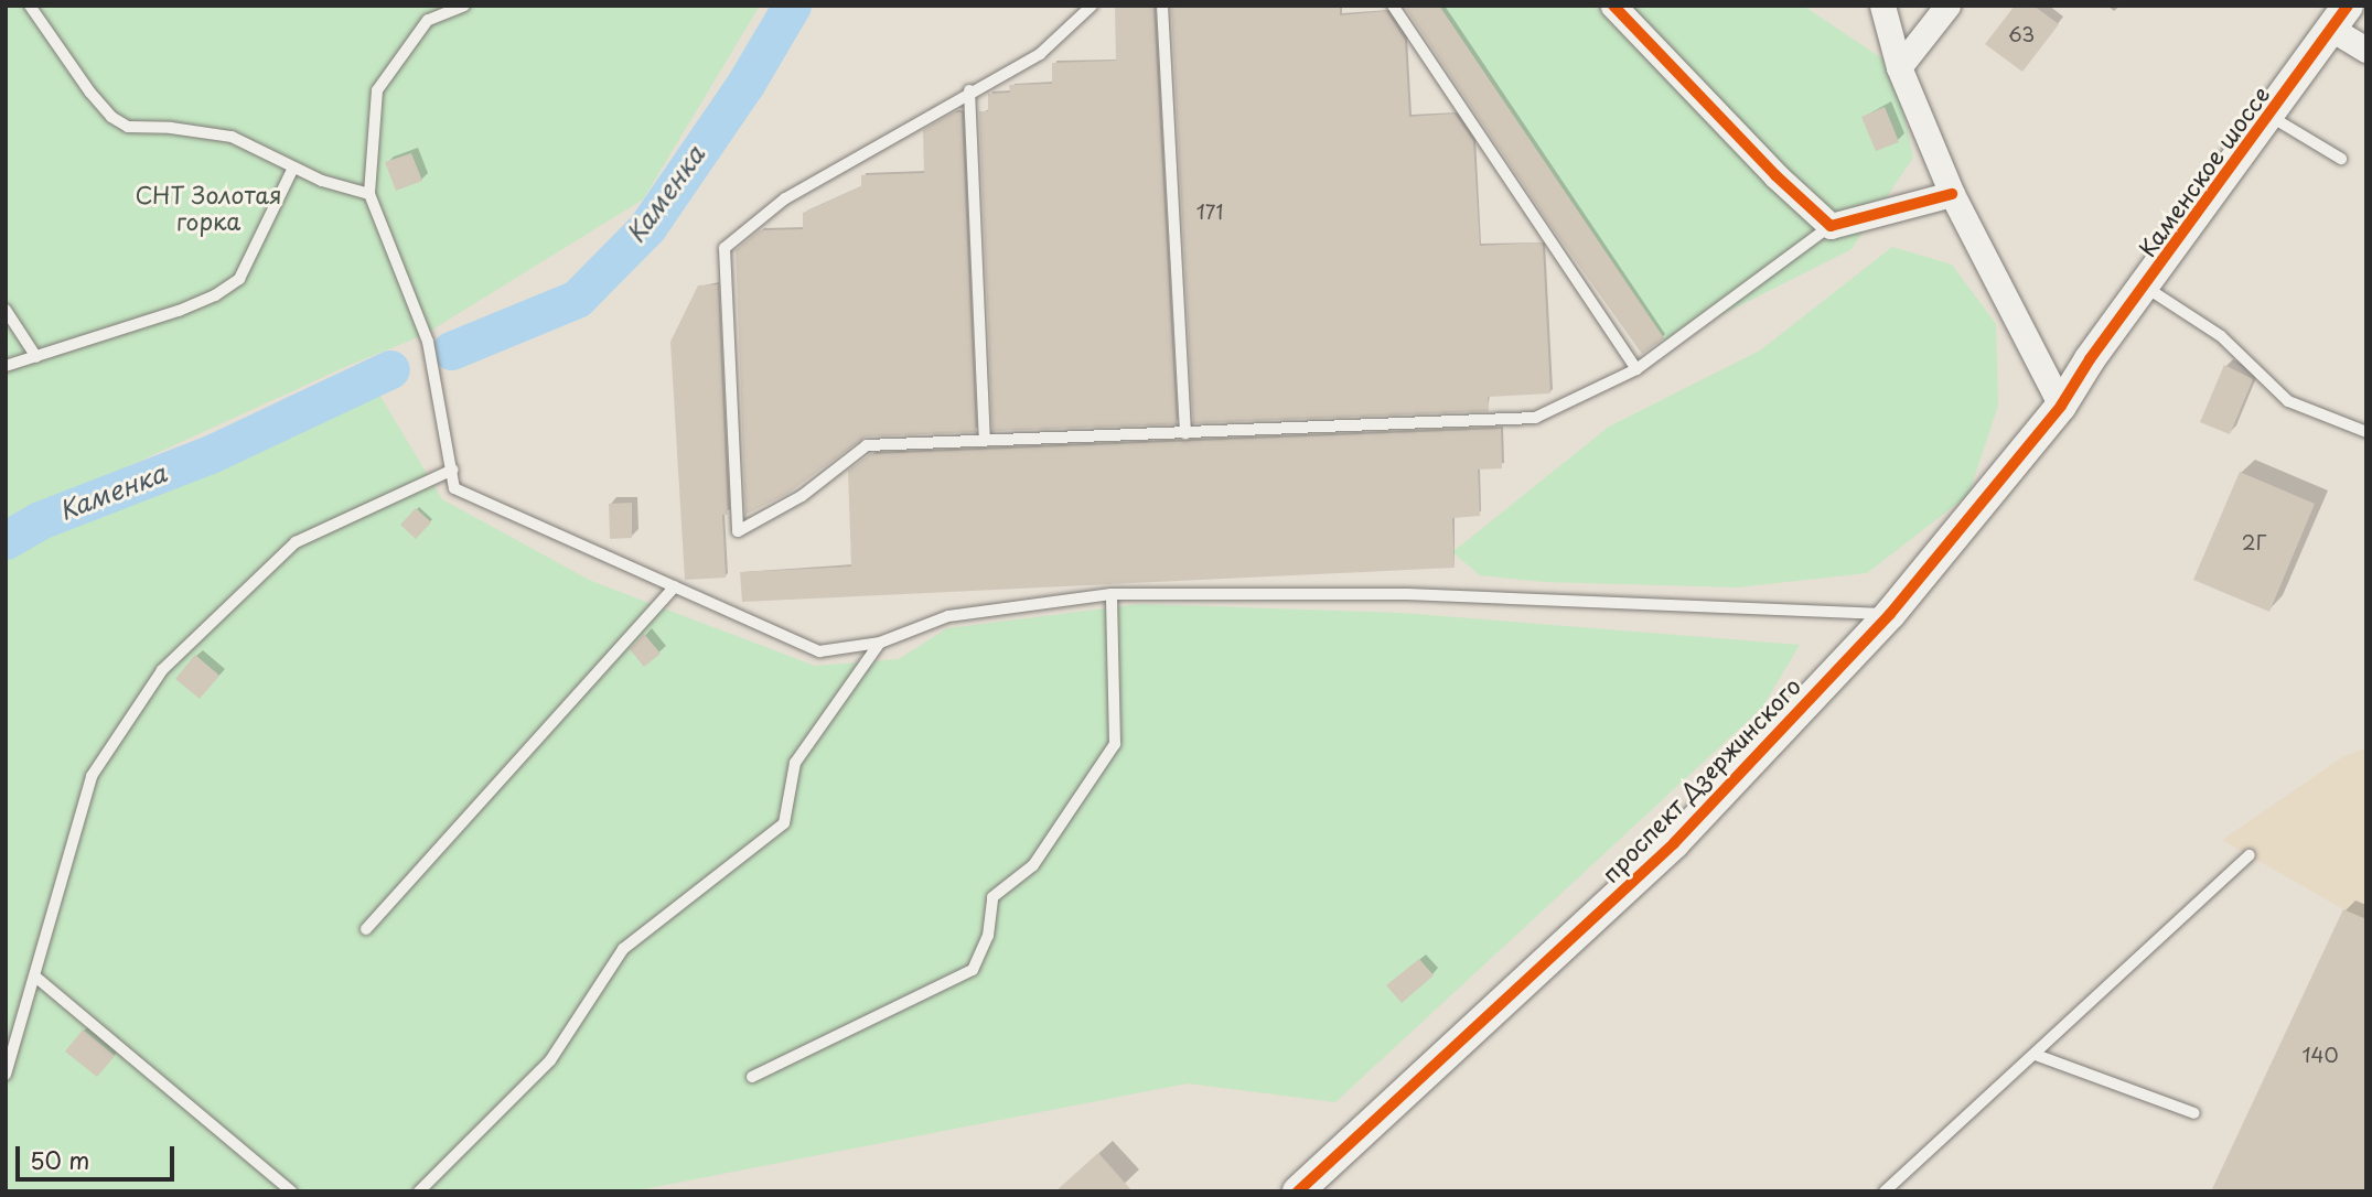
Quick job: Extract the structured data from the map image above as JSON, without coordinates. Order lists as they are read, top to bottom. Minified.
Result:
{"streets":{"street":["Каменское шоссе","проспект Дзержинского"]},"crossings":[["Каменское шоссе","проспект Дзержинского"]],"water":["Каменка"],"parks":["СНТ Золотая горка"],"house_numbers":["63","171","2Г","140"],"scale_bar":"50 m"}
